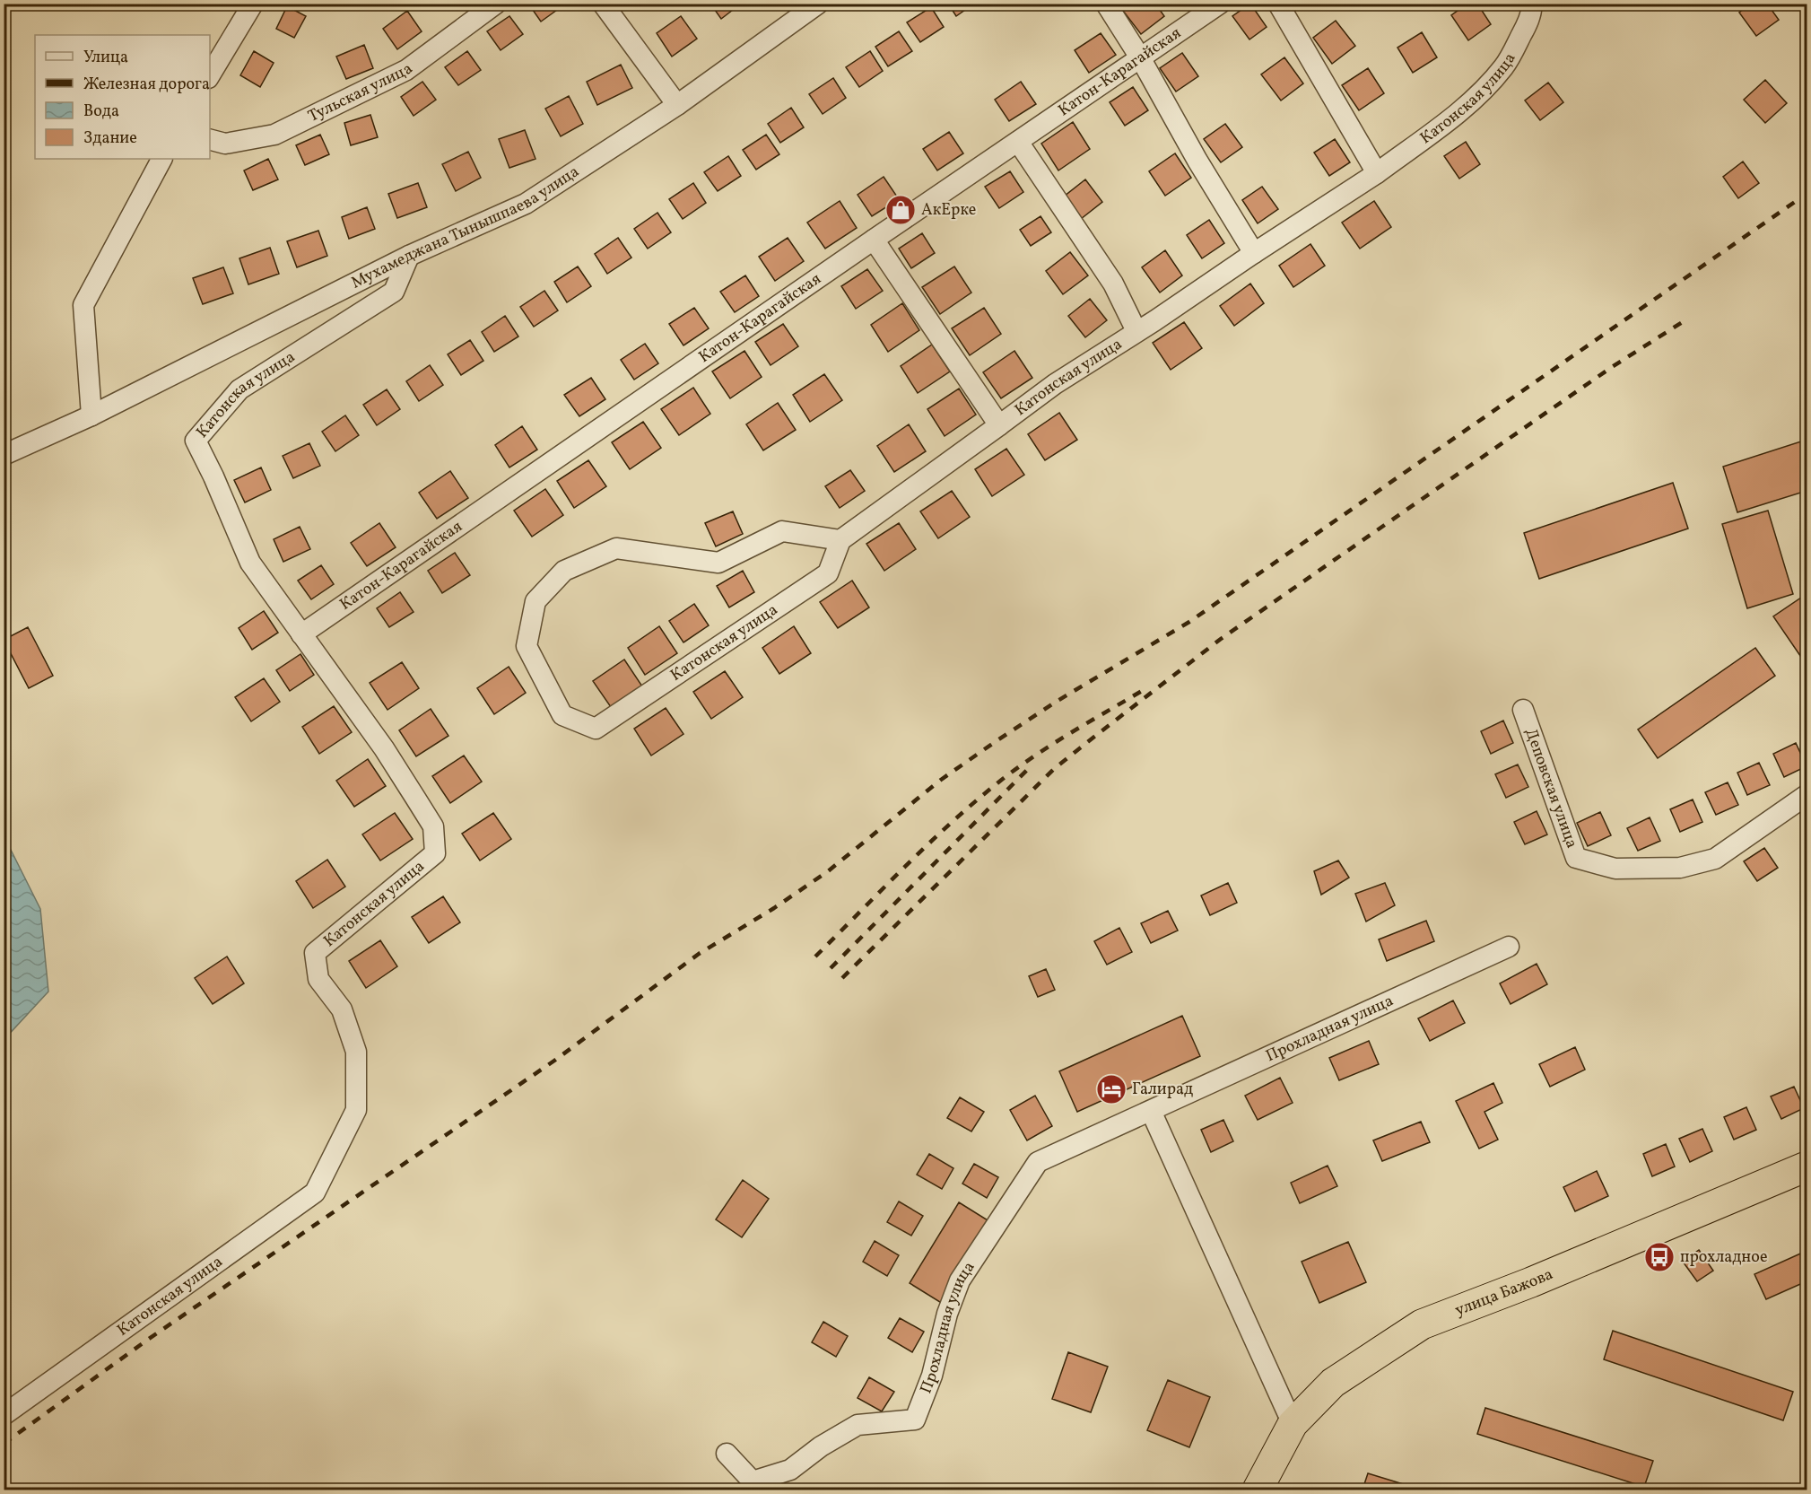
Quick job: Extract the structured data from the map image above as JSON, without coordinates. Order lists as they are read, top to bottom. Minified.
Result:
{"streets":{"highway":["улица Бажова"],"street":["Катон-Карагайская","Тульская улица","Катонская улица","Мухамеджана Тынышпаева улица","Деповская улица","Прохладная улица"]},"crossings":[["Катон-Карагайская","Катонская улица"],["Катонская улица","Мухамеджана Тынышпаева улица"]],"places":{"shop":["АкЕрке"],"hotel":["Галирад"],"bus stop":["прохладное"]},"legend":["Улица","Железная дорога","Вода","Здание"]}
